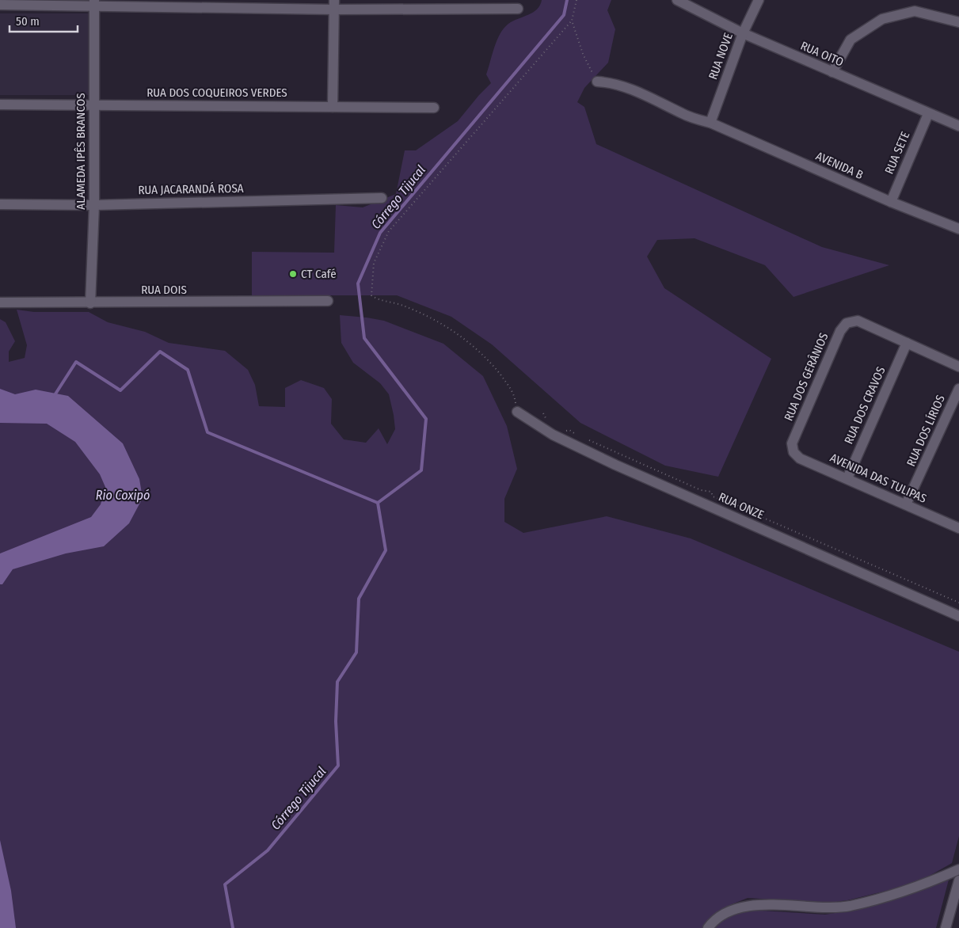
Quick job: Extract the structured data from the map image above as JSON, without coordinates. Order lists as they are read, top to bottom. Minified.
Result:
{"streets":{"street":["RUA OITO","RUA NOVE","RUA DOS COQUEIROS VERDES","ALAMEDA IPÊS BRANCOS","RUA SETE","AVENIDA B","RUA JACARANDÁ ROSA","RUA DOIS","RUA DOS GERÂNIOS","RUA DOS CRAVOS","RUA DOS LÍRIOS","AVENIDA DAS TULIPAS","RUA ONZE"]},"crossings":[["RUA OITO","RUA NOVE"],["RUA OITO","RUA SETE"],["RUA NOVE","AVENIDA B"],["RUA DOS COQUEIROS VERDES","ALAMEDA IPÊS BRANCOS"],["ALAMEDA IPÊS BRANCOS","RUA JACARANDÁ ROSA"],["ALAMEDA IPÊS BRANCOS","RUA DOIS"],["RUA SETE","AVENIDA B"],["RUA DOS GERÂNIOS","RUA DOS CRAVOS"],["RUA DOS GERÂNIOS","AVENIDA DAS TULIPAS"],["RUA DOS CRAVOS","AVENIDA DAS TULIPAS"],["RUA DOS LÍRIOS","AVENIDA DAS TULIPAS"]],"water":["Córrego Tijucal","Rio Coxipó"],"places":["CT Café"],"scale_bar":"50 m"}
